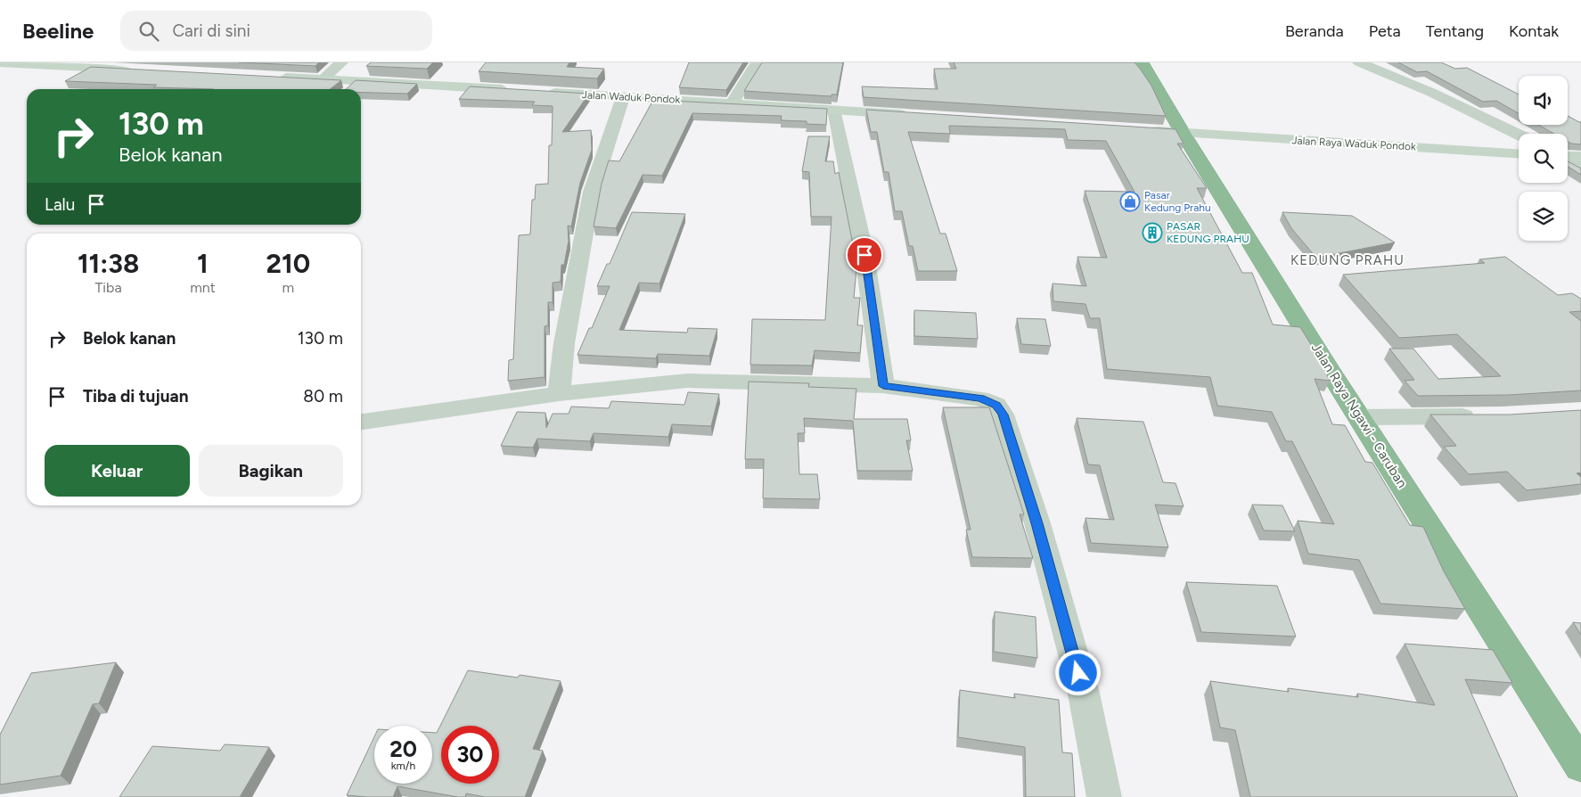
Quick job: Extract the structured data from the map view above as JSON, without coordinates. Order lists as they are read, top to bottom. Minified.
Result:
{"streets":{"highway":["Jalan Raya Ngawi - Caruban"],"street":["Jalan Waduk Pondok","Jalan Raya Waduk Pondok"]},"crossings":[["Jalan Raya Waduk Pondok","Jalan Raya Ngawi - Caruban"]],"districts":["KEDUNG PRAHU"],"places":{"shop":["Pasar Kedung Prahu"],"building":["PASAR KEDUNG PRAHU"]},"page":{"header":"Beeline","search":"Cari di sini","nav":["Beranda","Peta","Tentang","Kontak"],"turn":["130 m","Belok kanan"],"then":"Lalu","eta":["11:38","Tiba","1","mnt","210","m"],"list":[{"name":"Belok kanan","value":"130 m"},{"name":"Tiba di tujuan","value":"80 m"}],"buttons":["Keluar","Bagikan"],"speed":"20 km/h","limit":"30"}}
